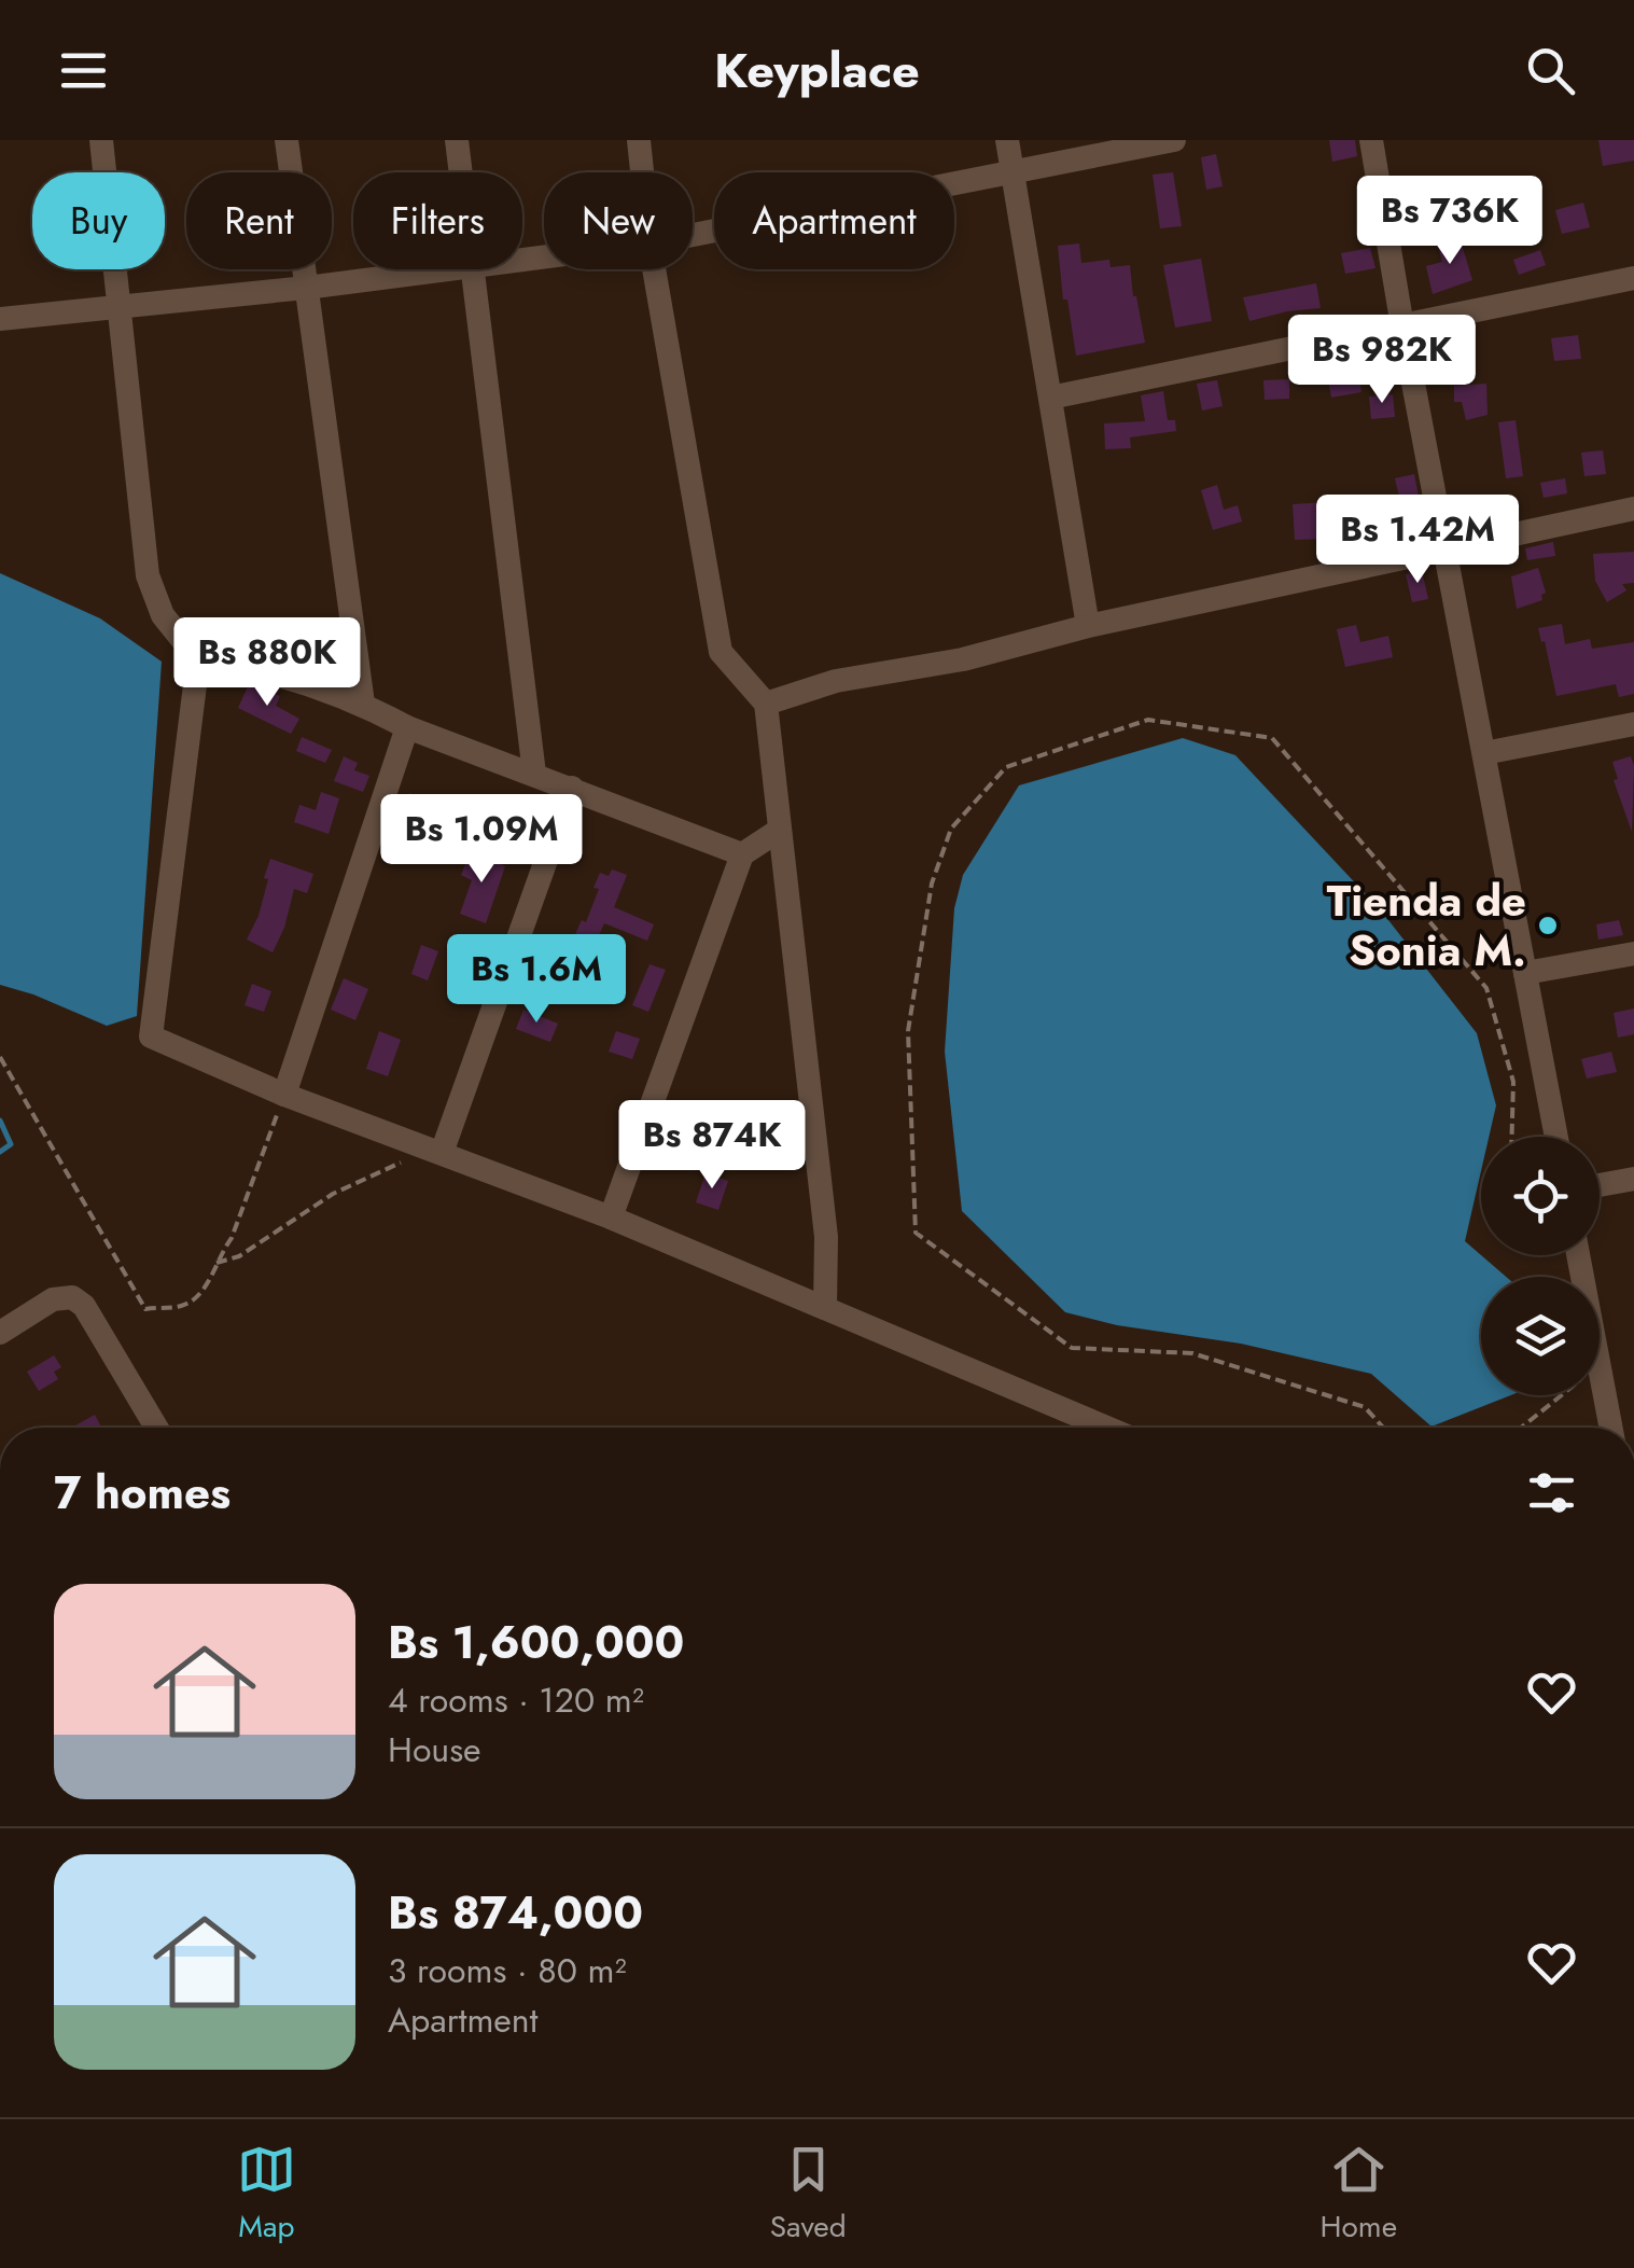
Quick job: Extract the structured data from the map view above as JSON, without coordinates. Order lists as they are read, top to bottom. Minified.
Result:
{"places":["Tienda de Sonia M."],"page":{"header":"Keyplace","chip":["Buy","Rent","Filters","New","Apartment"],"price":["Bs 736K","Bs 982K","Bs 1.42M","Bs 880K","Bs 1.09M","Bs 1.6M","Bs 874K"],"heading":"7 homes","list":[{"name":"Bs 1,600,000","note":"4 rooms · 120 m² · House"},{"name":"Bs 874,000","note":"3 rooms · 80 m² · Apartment"}],"tabs":["Map","Saved","Home"]}}
